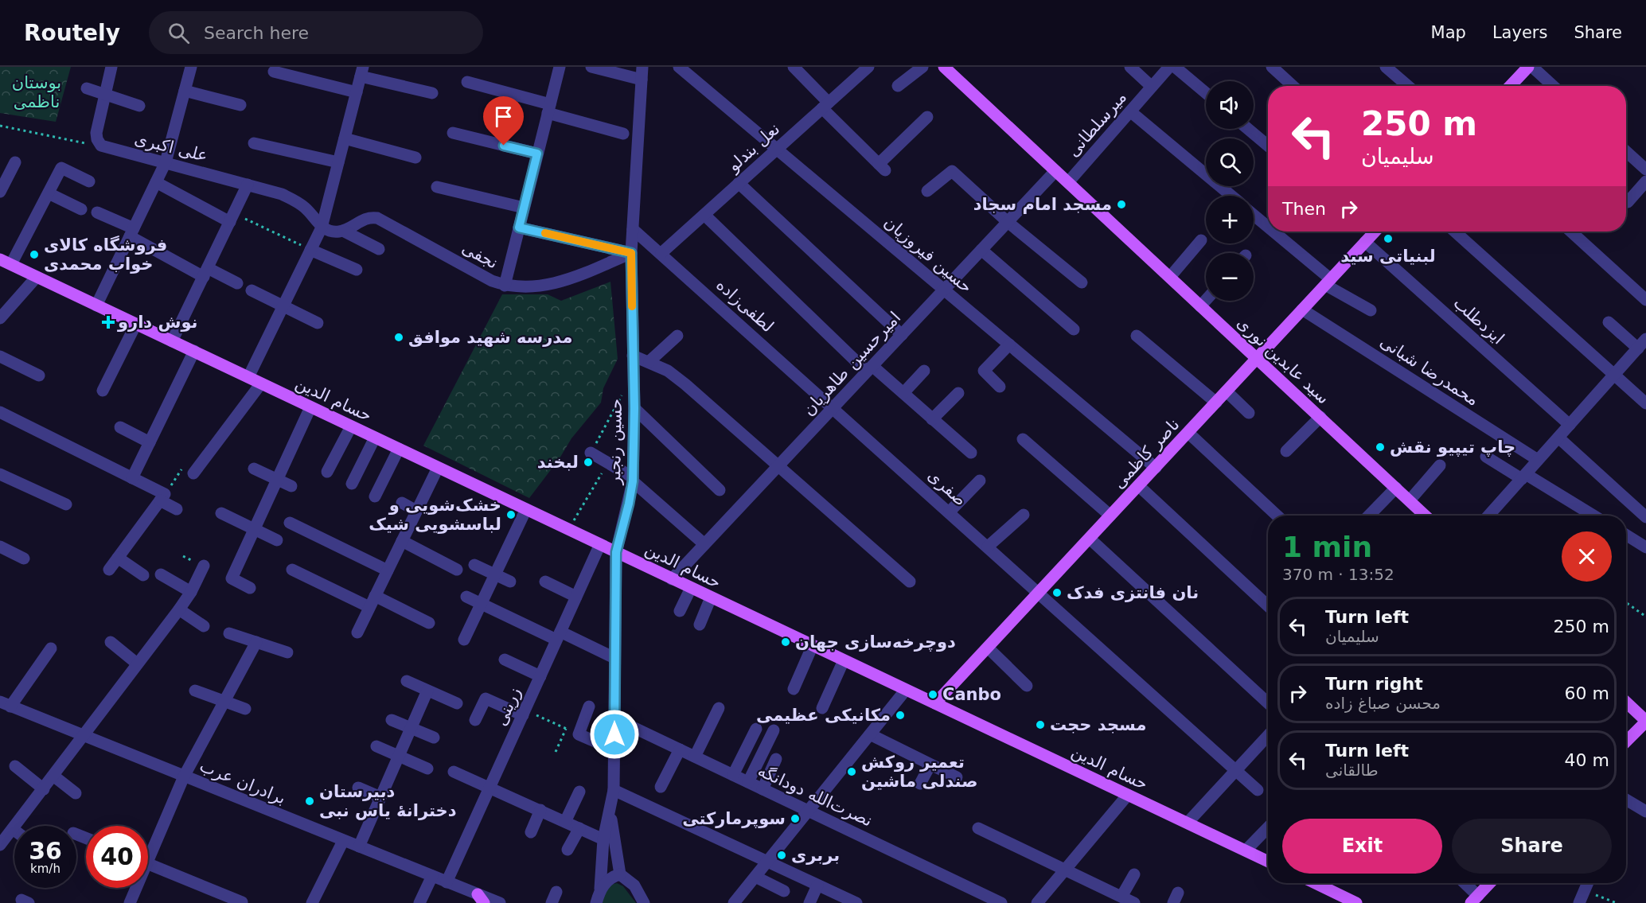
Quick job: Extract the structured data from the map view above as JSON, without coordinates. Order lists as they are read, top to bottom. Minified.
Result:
{"streets":{"main road":["سید عابدین نوری","حسام الدین","ناصر کاظمی"],"street":["میرسلطانی","علی اکبری","نعل بندلو","حسین فیروزیان","نجفی","لطفی‌زاده","ایزدطلب","امیرحسین طاهریان","محمدرضا شبانی","حسین رنجبر","صفری","زرینی","برادران عرب","نصرت‌الله دودانگه"]},"crossings":[["میرسلطانی","سید عابدین نوری"],["نعل بندلو","حسین فیروزیان"],["نعل بندلو","لطفی‌زاده"],["حسین فیروزیان","امیرحسین طاهریان"],["حسین فیروزیان","ناصر کاظمی"],["نجفی","حسین رنجبر"],["لطفی‌زاده","امیرحسین طاهریان"],["لطفی‌زاده","حسین رنجبر"],["لطفی‌زاده","صفری"],["ایزدطلب","ناصر کاظمی"],["سید عابدین نوری","امیرحسین طاهریان"],["سید عابدین نوری","ناصر کاظمی"],["امیرحسین طاهریان","حسام الدین"],["امیرحسین طاهریان","صفری"],["محمدرضا شبانی","ناصر کاظمی"],["حسام الدین","حسین رنجبر"],["حسام الدین","ناصر کاظمی"],["حسام الدین","زرینی"],["حسین رنجبر","نصرت‌الله دودانگه"],["ناصر کاظمی","صفری"],["زرینی","برادران عرب"]],"parks":["بوستان ناظمی"],"places":{"other":["مسجد امام سجاد","لبنیاتی سید","فروشگاه کالای خواب محمدی","مدرسه شهید موافق","چاپ تیپیو نقش","لبخند","خشک‌شویی و لباسشویی شیک","نان فانتزی فدک","دوچرخه‌سازی جهان","Canbo","مکانیکی عظیمی","مسجد حجت","تعمیر روکش صندلی ماشین","دبیرستان دخترانهٔ یاس نبی","سوپرمارکتی","بربری"],"health":["نوش دارو"]},"page":{"header":"Routely","search":"Search here","nav":["Map","Layers","Share"],"map_buttons":["+","−"],"turn":["250 m","سلیمیان"],"then":"Then","heading":["1 min","370 m · 13:52"],"list":[{"name":"Turn left","note":"سلیمیان","value":"250 m"},{"name":"Turn right","note":"محسن صباغ زاده","value":"60 m"},{"name":"Turn left","note":"طالقانی","value":"40 m"}],"buttons":["Exit","Share"],"speed":"36 km/h","limit":"40"}}
